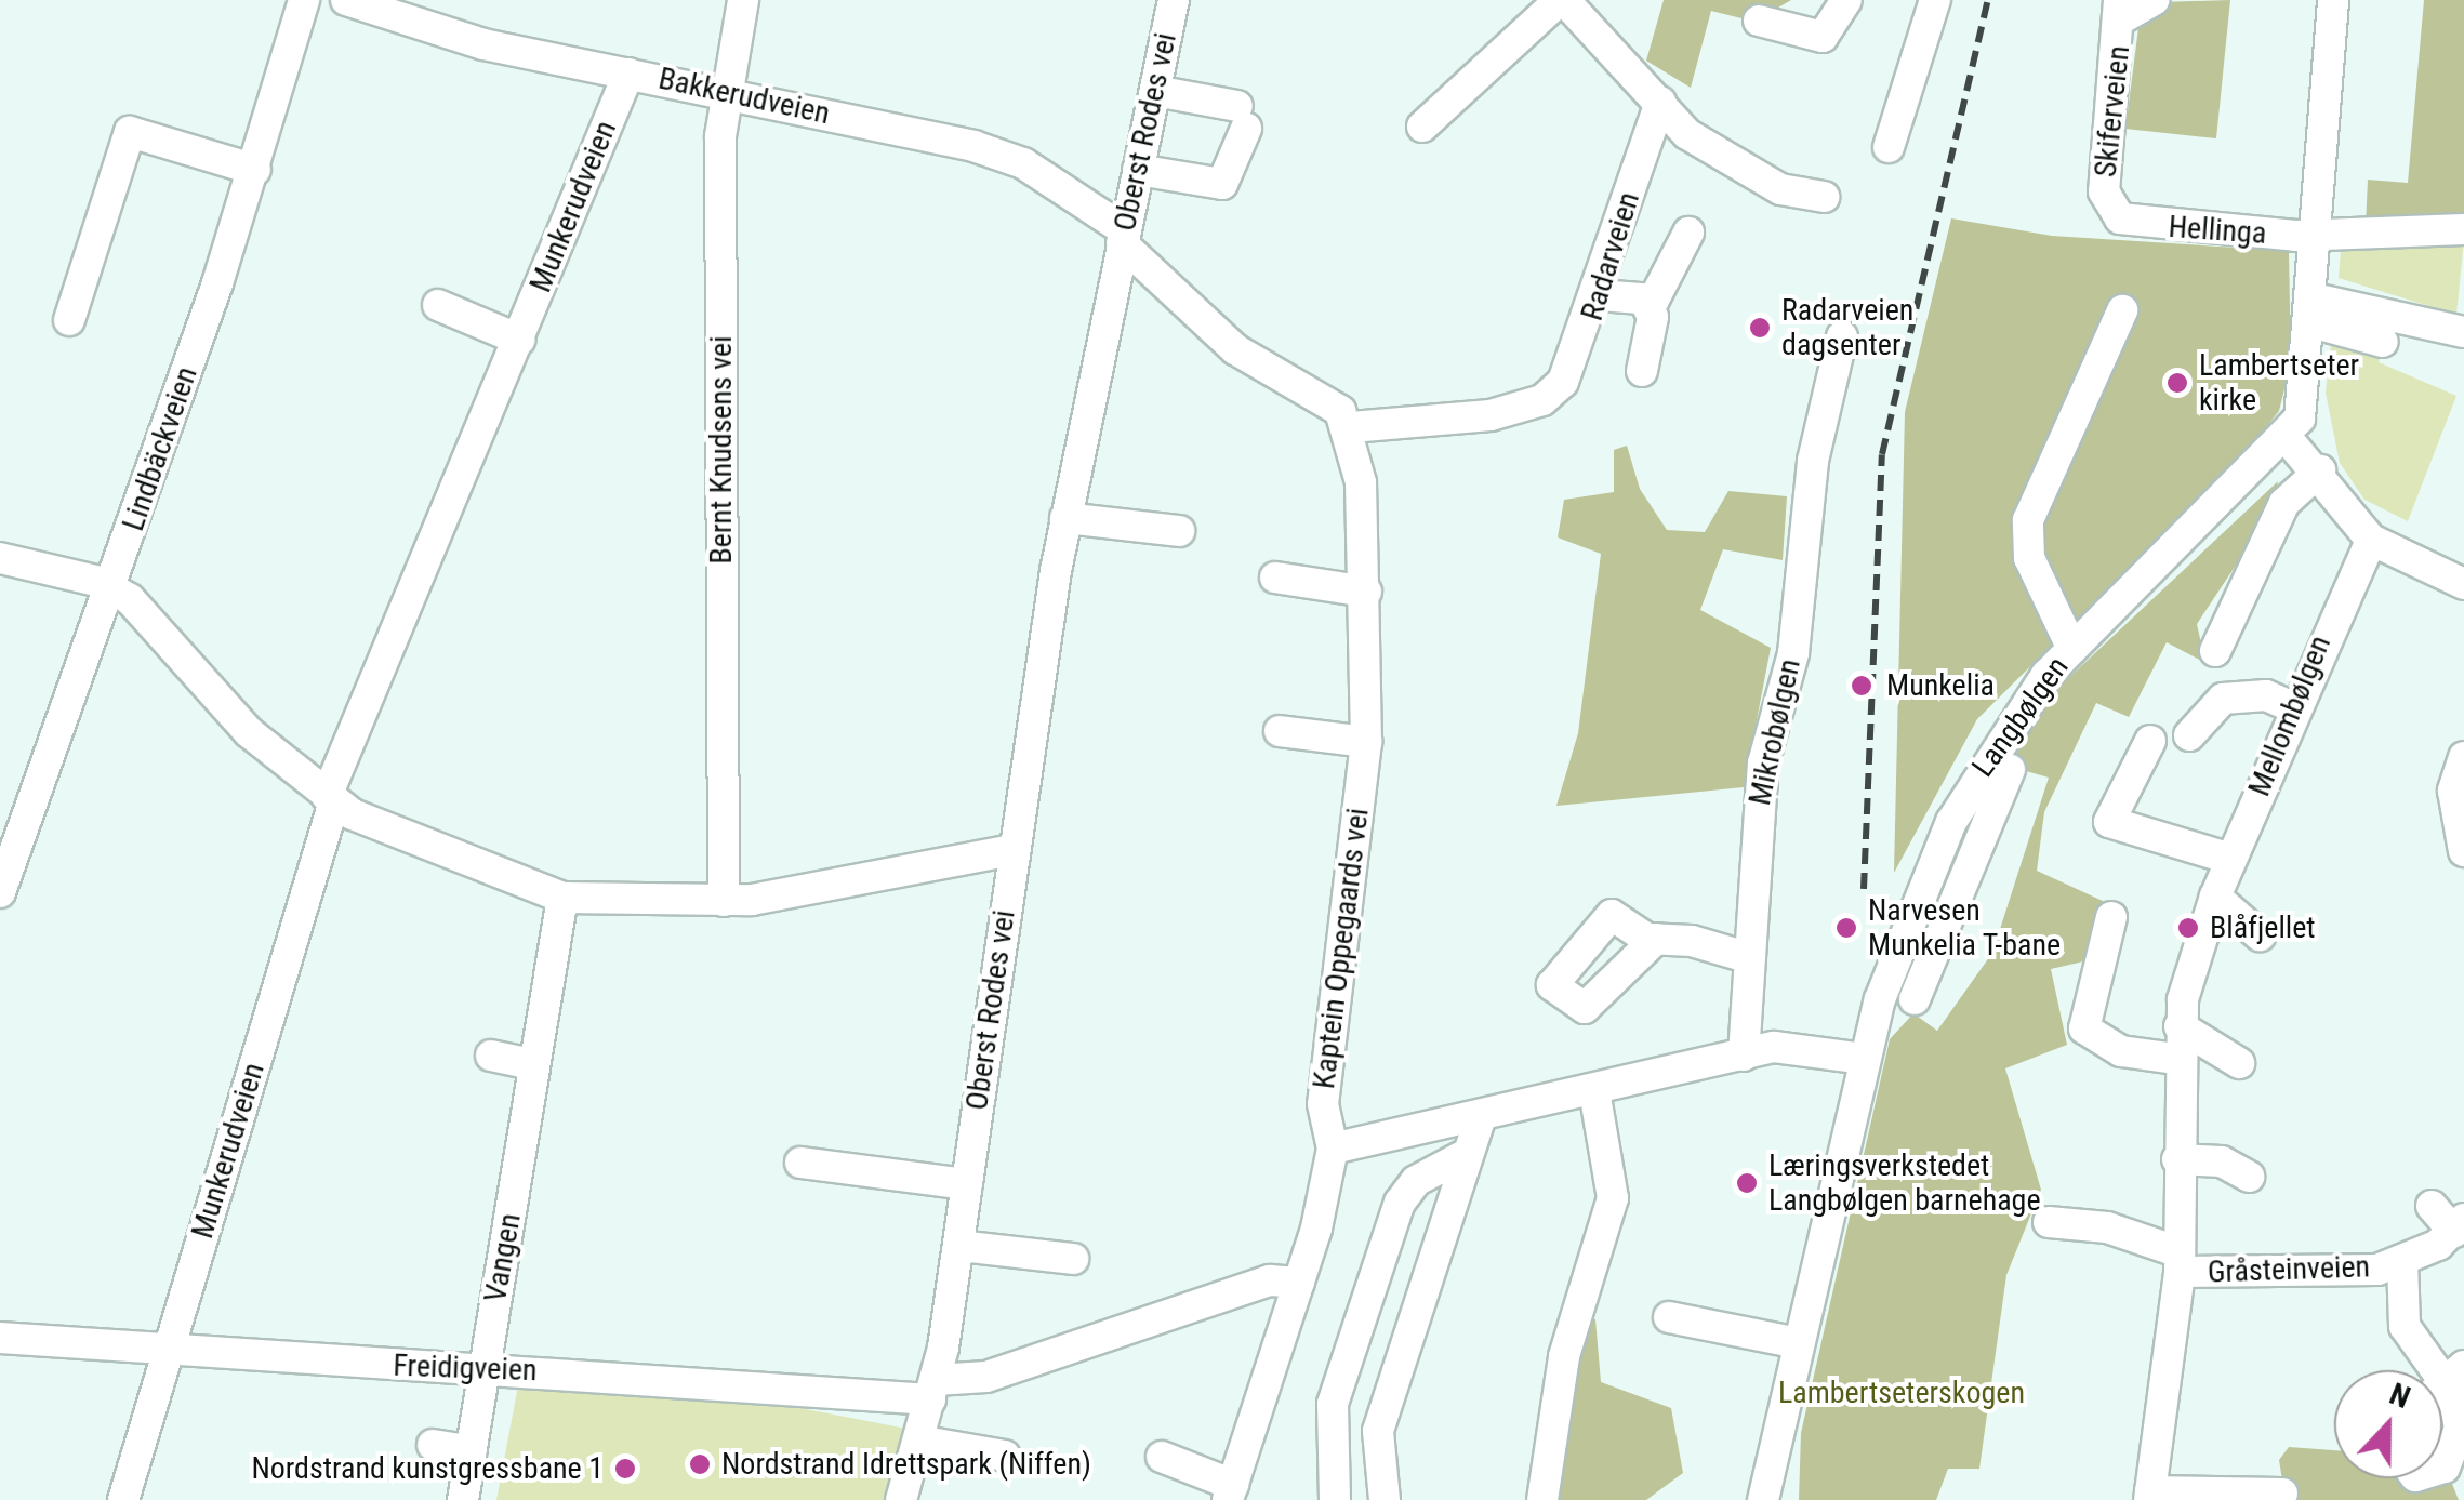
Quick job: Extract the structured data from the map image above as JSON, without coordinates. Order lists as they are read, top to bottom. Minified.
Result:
{"streets":{"street":["Bakkerudveien","Skiferveien","Oberst Rodes vei","Munkerudveien","Hellinga","Radarveien","Lindbäckveien","Bernt Knudsens vei","Mellombølgen","Langbølgen","Mikrobølgen","Kaptein Oppegaards vei","Vangen","Gråsteinveien","Freidigveien"]},"crossings":[["Bakkerudveien","Oberst Rodes vei"],["Bakkerudveien","Munkerudveien"],["Bakkerudveien","Radarveien"],["Bakkerudveien","Bernt Knudsens vei"],["Bakkerudveien","Kaptein Oppegaards vei"],["Skiferveien","Hellinga"],["Oberst Rodes vei","Freidigveien"],["Munkerudveien","Freidigveien"],["Hellinga","Langbølgen"],["Radarveien","Kaptein Oppegaards vei"],["Mellombølgen","Gråsteinveien"],["Kaptein Oppegaards vei","Freidigveien"],["Vangen","Freidigveien"]],"parks":["Lambertseterskogen"],"places":["Radarveien dagsenter","Lambertseter kirke","Munkelia","Narvesen Munkelia T-bane","Blåfjellet","Læringsverkstedet Langbølgen barnehage","Nordstrand Idrettspark (Niffen)","Nordstrand kunstgressbane 1"],"north":"top"}
